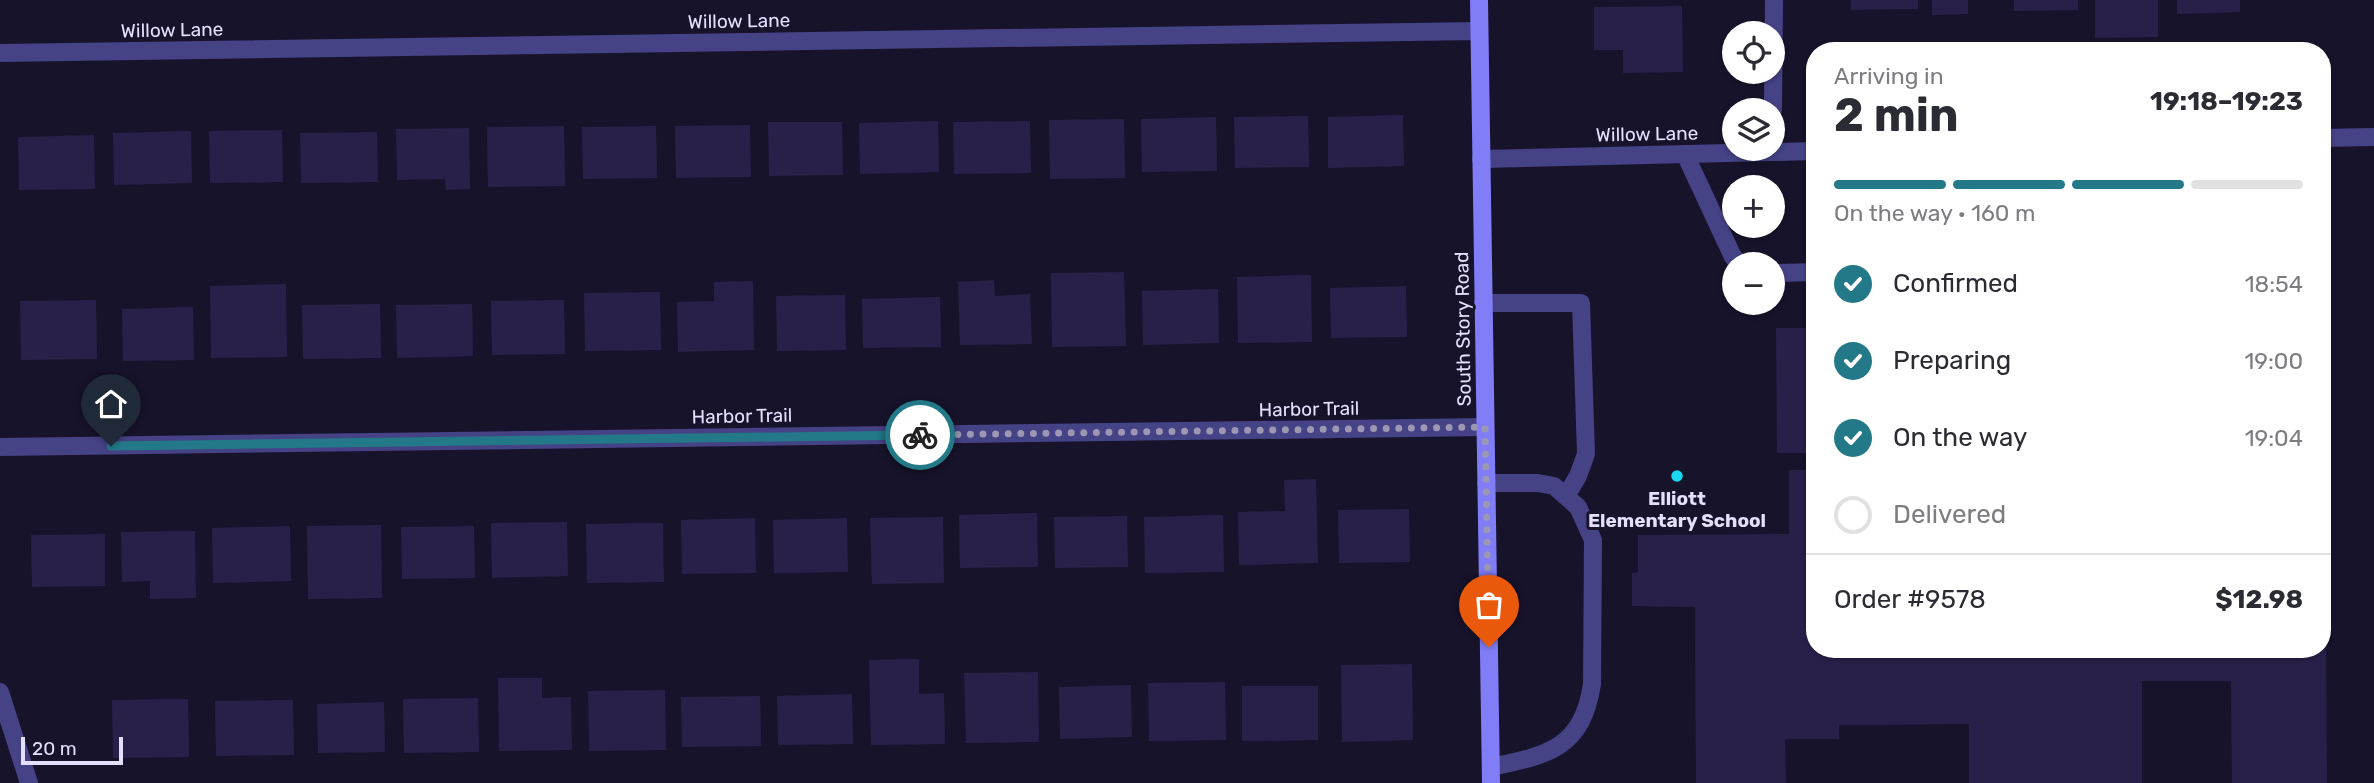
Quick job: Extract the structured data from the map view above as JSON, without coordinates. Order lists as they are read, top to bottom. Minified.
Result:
{"streets":{"main road":["South Story Road"],"street":["Willow Lane","Harbor Trail"]},"crossings":[["Willow Lane","South Story Road"],["South Story Road","Harbor Trail"]],"places":["Elliott Elementary School"],"scale_bar":"20 m","page":{"map_buttons":["+","−"],"heading":["2 min","Arriving in","19:18–19:23"],"panel":["Order #9578","$12.98"],"bar":"On the way · 160 m","list":[["Confirmed","18:54"],["Preparing","19:00"],["On the way","19:04"],"Delivered"],"scale":"20 m"}}
